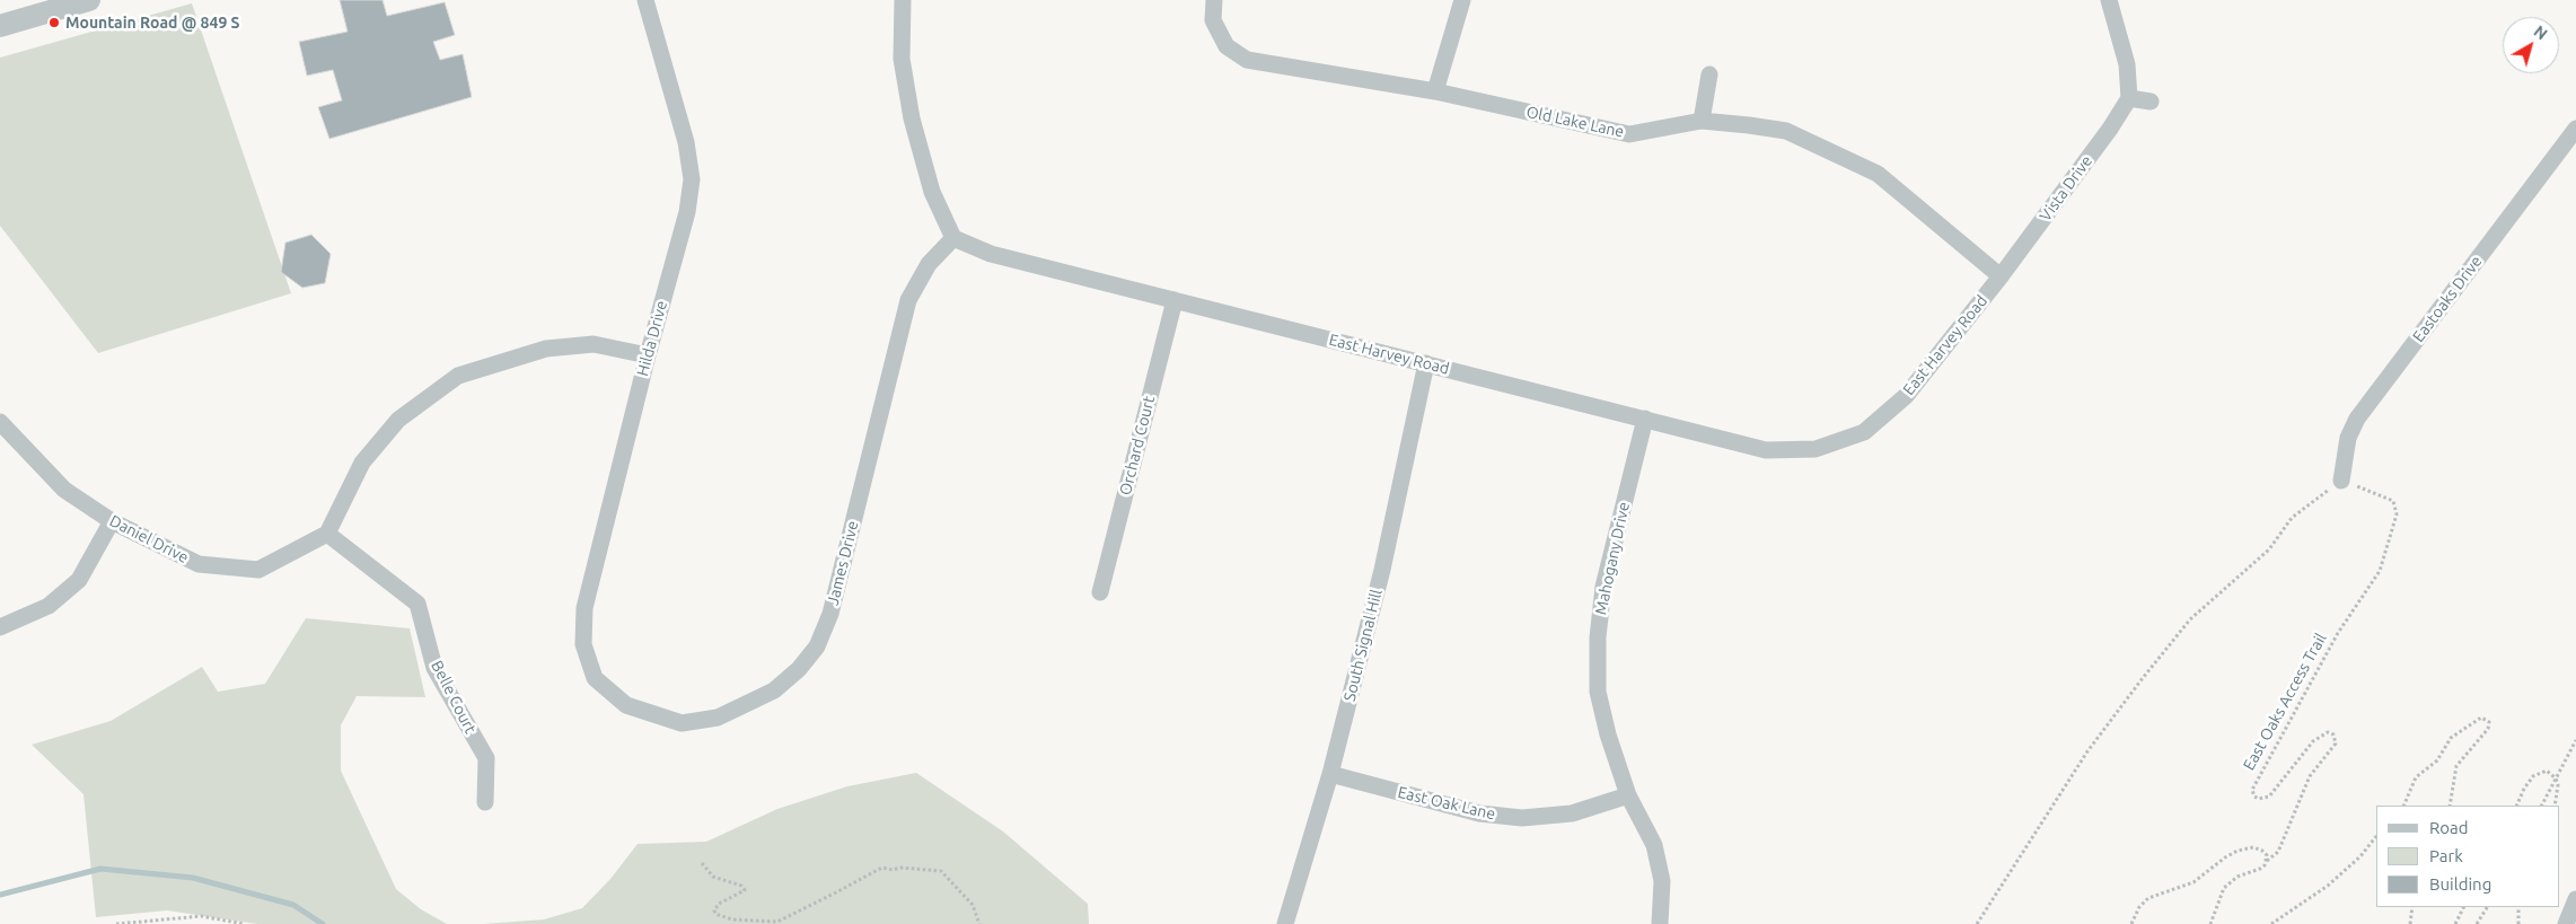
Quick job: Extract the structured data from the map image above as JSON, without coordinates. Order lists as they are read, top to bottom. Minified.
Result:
{"streets":{"street":["Old Lake Lane","Vista Drive","Eastoaks Drive","Hilda Drive","East Harvey Road","Orchard Court","Daniel Drive","Mahogany Drive","James Drive","South Signal Hill","Belle Court","East Oak Lane"],"path":["East Oaks Access Trail"]},"crossings":[["Old Lake Lane","Vista Drive"],["Old Lake Lane","East Harvey Road"],["Vista Drive","East Harvey Road"],["Eastoaks Drive","East Oaks Access Trail"],["Hilda Drive","James Drive"],["East Harvey Road","Orchard Court"],["East Harvey Road","Mahogany Drive"],["East Harvey Road","James Drive"],["East Harvey Road","South Signal Hill"],["Daniel Drive","Belle Court"],["Mahogany Drive","East Oak Lane"],["South Signal Hill","East Oak Lane"]],"places":["Mountain Road @ 849 S"],"legend":["Road","Park","Building"],"north":"top right"}
